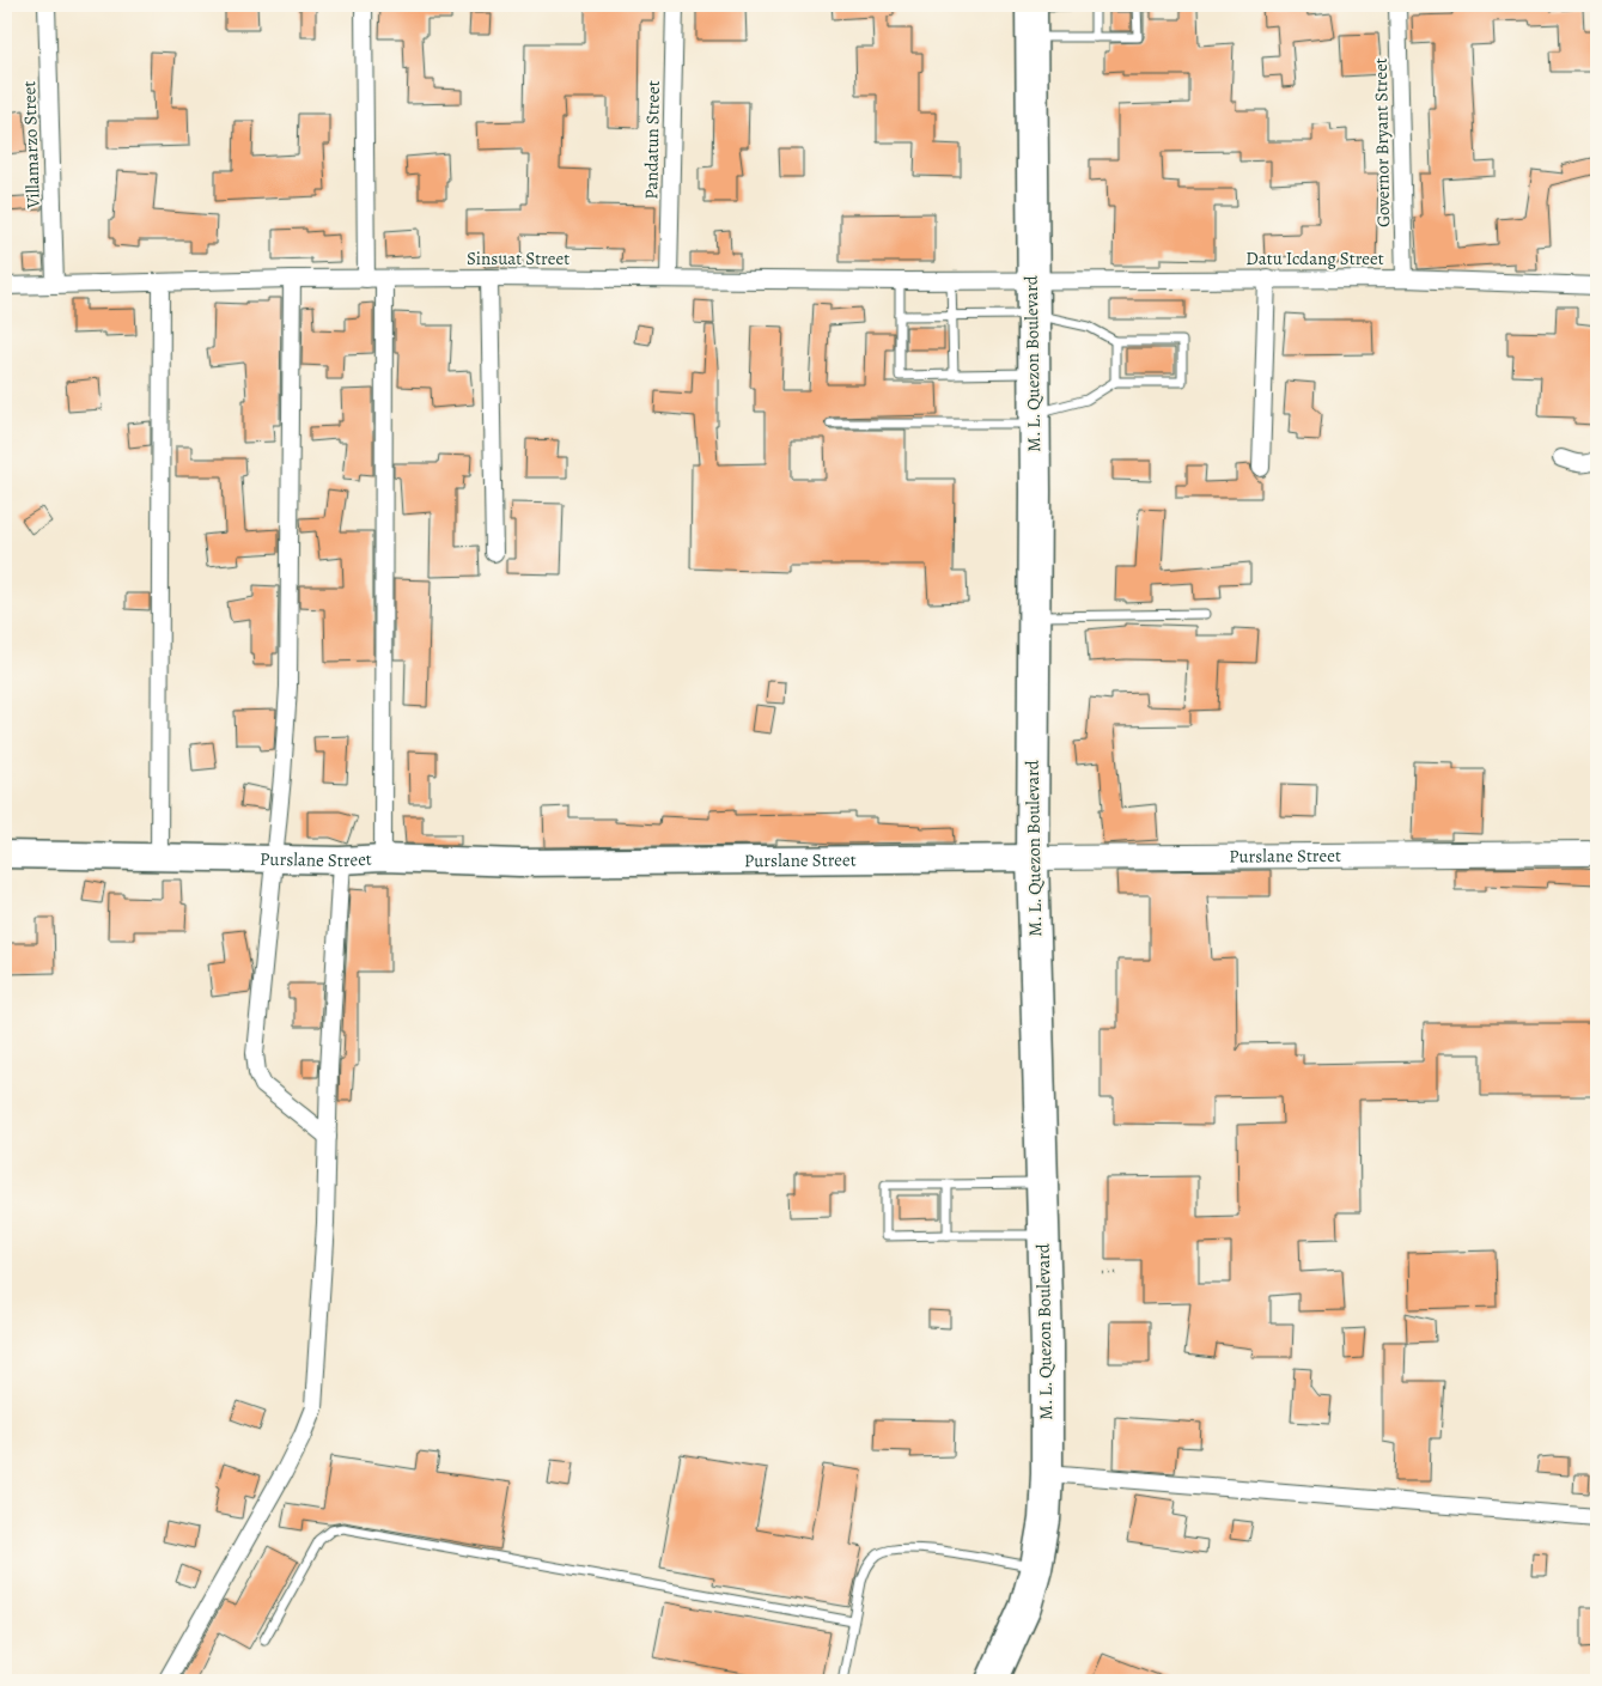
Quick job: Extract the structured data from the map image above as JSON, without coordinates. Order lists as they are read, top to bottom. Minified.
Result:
{"streets":{"highway":["M. L. Quezon Boulevard"],"main road":["Purslane Street"],"street":["Pandatun Street","Governor Bryant Street","Villamarzo Street","Sinsuat Street","Datu Icdang Street"]},"crossings":[["Pandatun Street","Sinsuat Street"],["Governor Bryant Street","Datu Icdang Street"],["Villamarzo Street","Sinsuat Street"],["Sinsuat Street","Datu Icdang Street"],["Sinsuat Street","M. L. Quezon Boulevard"],["Datu Icdang Street","M. L. Quezon Boulevard"],["M. L. Quezon Boulevard","Purslane Street"]]}
